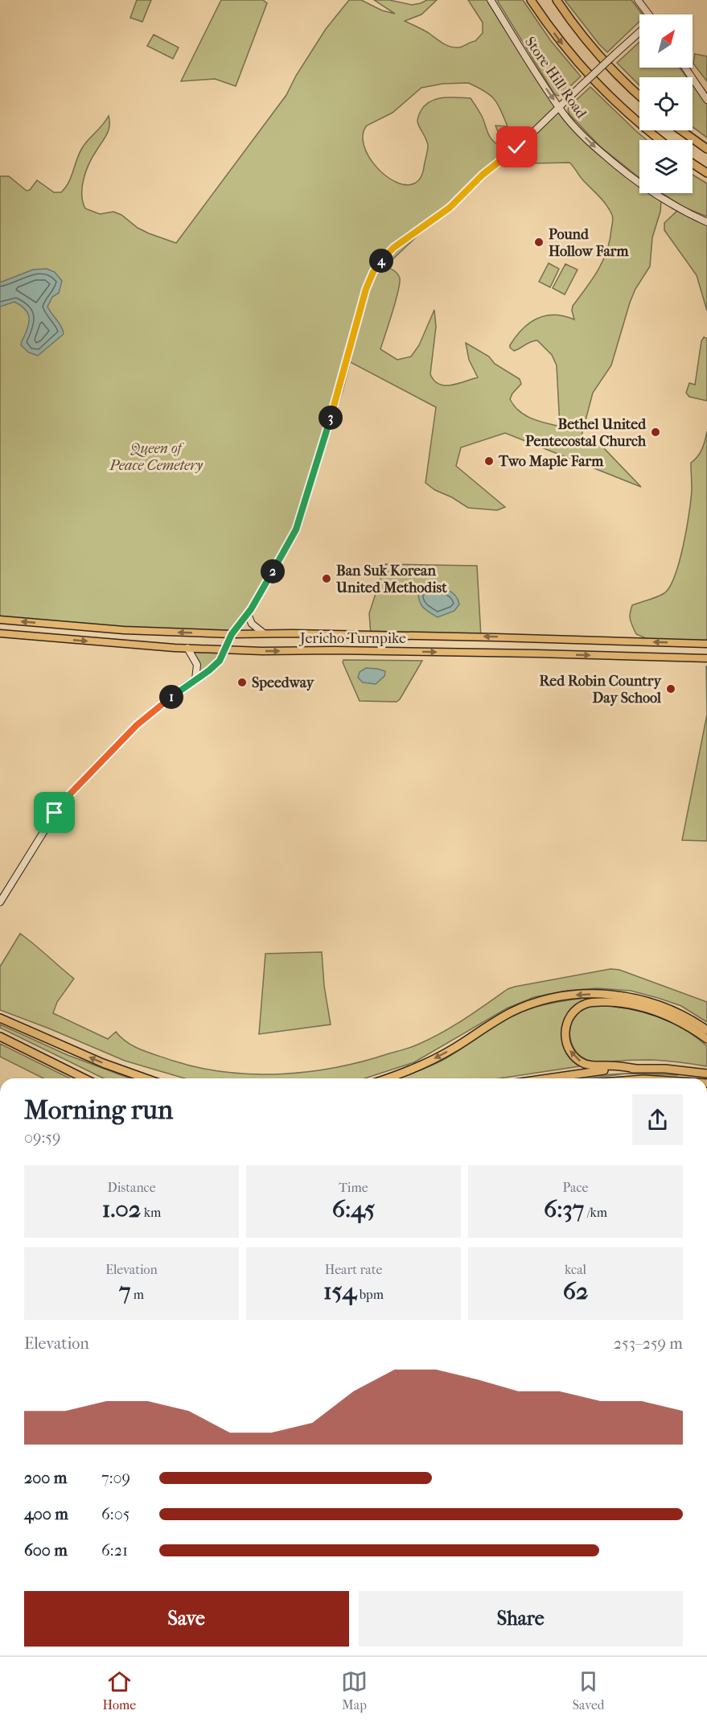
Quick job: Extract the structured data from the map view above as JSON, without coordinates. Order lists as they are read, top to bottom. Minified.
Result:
{"streets":{"main road":["Jericho Turnpike"],"street":["Store Hill Road"]},"one_way":["Store Hill Road"],"parks":["Queen of Peace Cemetery"],"places":["Pound Hollow Farm","Bethel United Pentecostal Church","Two Maple Farm","Ban Suk Korean United Methodist","Speedway","Red Robin Country Day School"],"north":"top right","page":{"pins":["4","3","2","1"],"heading":["Morning run","09:59"],"stats":[["Distance","1.02 km"],["Time","6:45"],["Pace","6:37 /km"],["Elevation","7 m"],["Heart rate","154 bpm"],["kcal","62"]],"chart":["Elevation","253–259 m"],"list":[{"name":"200 m","note":"7:09"},{"name":"400 m","note":"6:05"},{"name":"600 m","note":"6:21"}],"buttons":["Save","Share"],"tabs":["Home","Map","Saved"]}}
